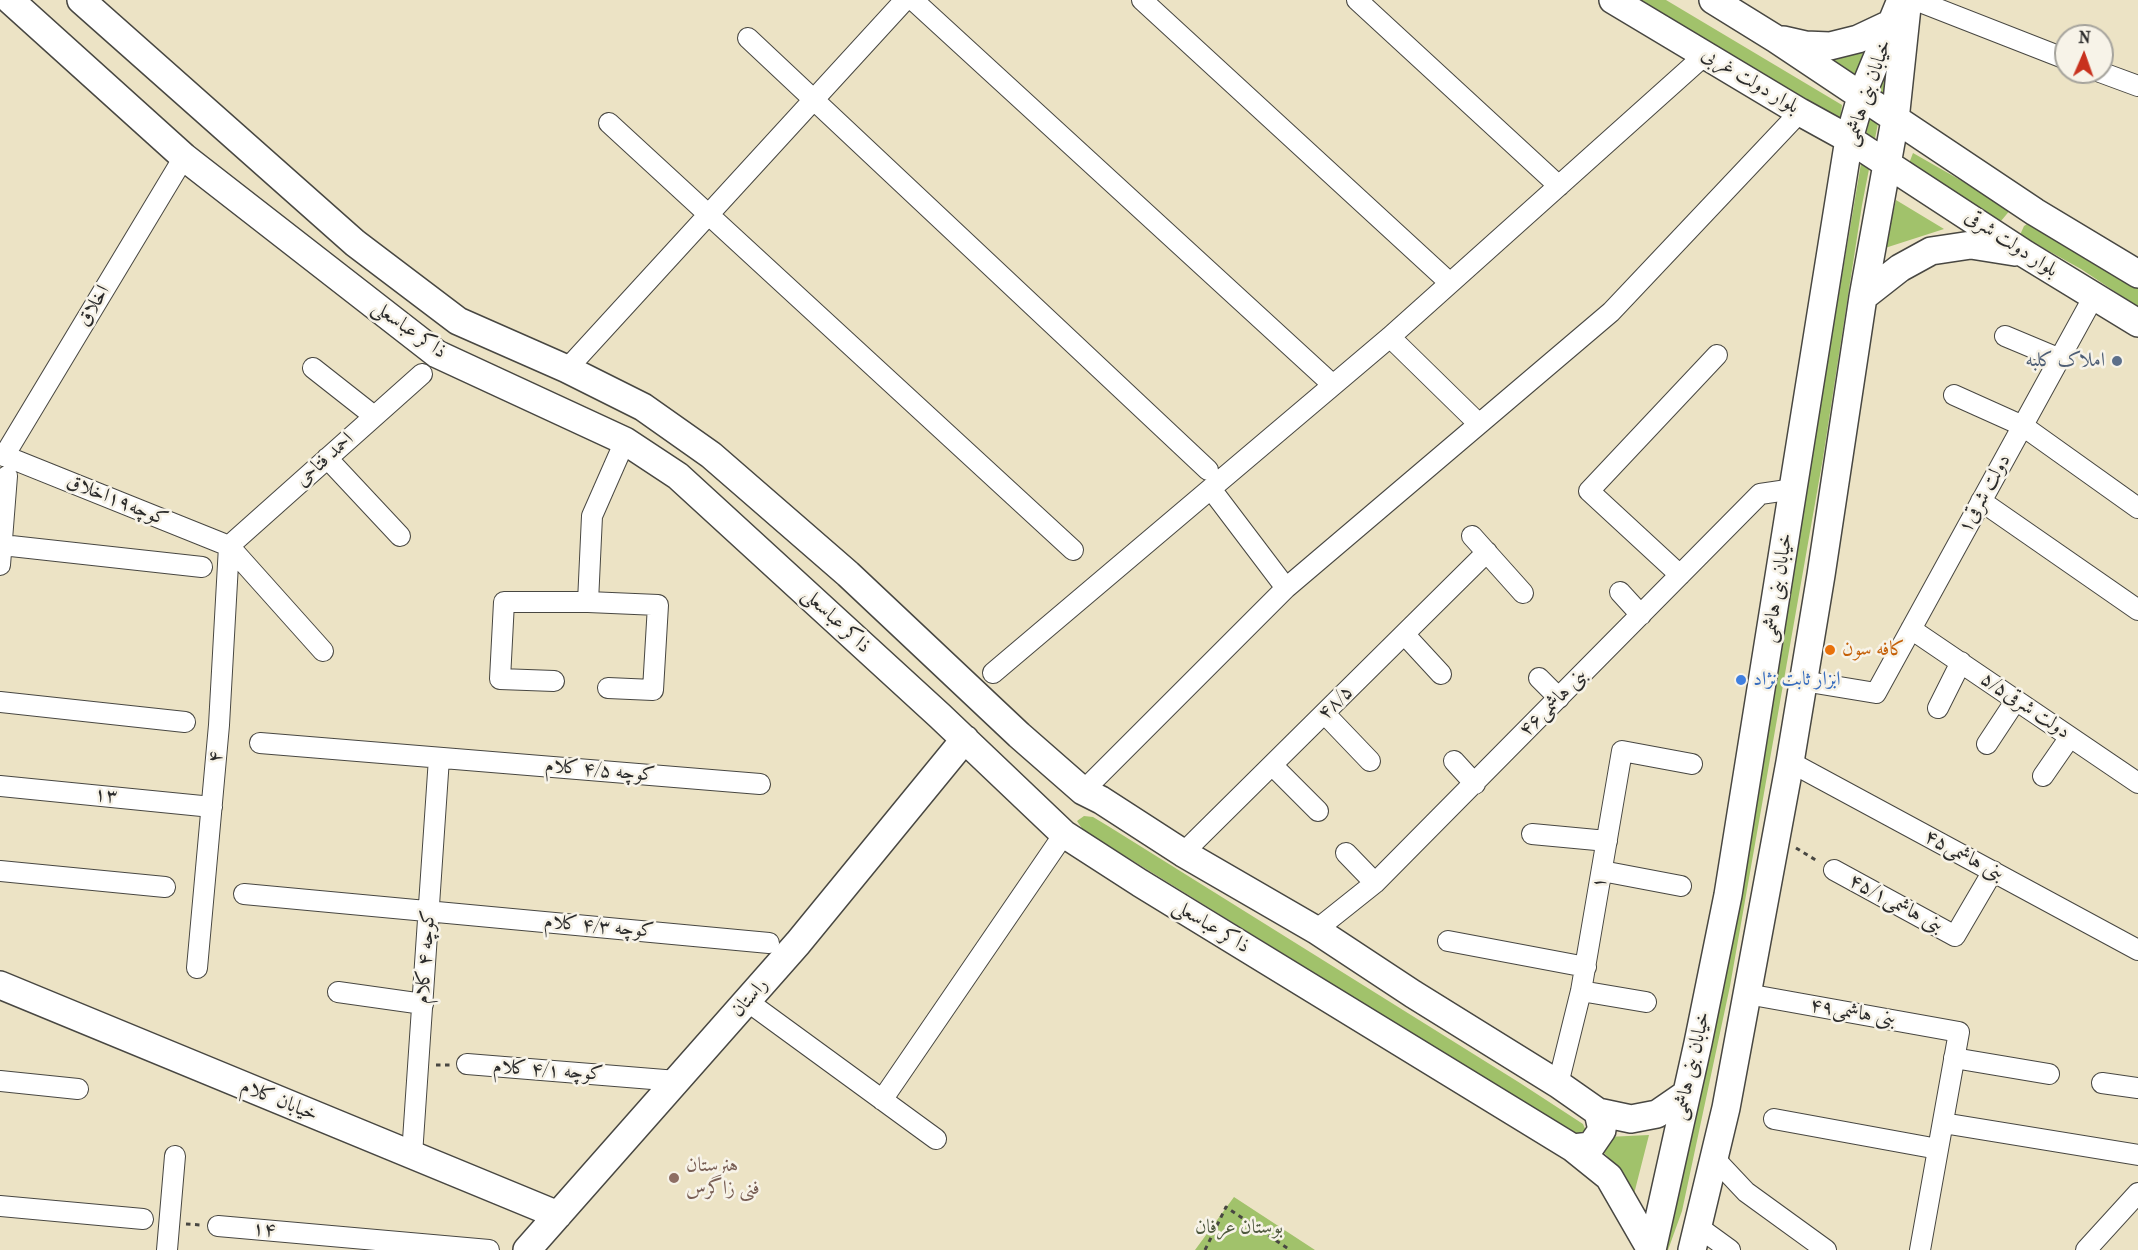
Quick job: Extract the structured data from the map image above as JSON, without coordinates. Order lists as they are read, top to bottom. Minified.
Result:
{"streets":{"street":["بلوار دولت غربی","خیابان بنی هاشمی","بلوار دولت شرقی","اخلاق","ذاکر عباسعلی","احمد فتاحی","۱دولت شرقی","کوچه۱۹اخلاق","۴۸/۵","بنی هاشمی۴۶","۵/۵دولت شرقی","۴","کوچه ۴/۵ کلام","۱۳","بنی هاشمی۴۵","۱","۴۵/۱بنی هاشمی","کوچه ۴/۳ کلام","کوچه ۴ کلام","راستان","بنی هاشمی۴۹","کوچه ۴/۱ کلام","خیابان کلام","۱۴"]},"crossings":[["بلوار دولت غربی","خیابان بنی هاشمی"],["بلوار دولت غربی","بلوار دولت شرقی"],["خیابان بنی هاشمی","بلوار دولت شرقی"],["خیابان بنی هاشمی","ذاکر عباسعلی"],["خیابان بنی هاشمی","۱دولت شرقی"],["خیابان بنی هاشمی","بنی هاشمی۴۶"],["خیابان بنی هاشمی","بنی هاشمی۴۵"],["خیابان بنی هاشمی","بنی هاشمی۴۹"],["بلوار دولت شرقی","۱دولت شرقی"],["اخلاق","ذاکر عباسعلی"],["اخلاق","کوچه۱۹اخلاق"],["ذاکر عباسعلی","۴۸/۵"],["ذاکر عباسعلی","بنی هاشمی۴۶"],["ذاکر عباسعلی","۱"],["ذاکر عباسعلی","راستان"],["احمد فتاحی","کوچه۱۹اخلاق"],["احمد فتاحی","۴"],["۱دولت شرقی","۵/۵دولت شرقی"],["کوچه۱۹اخلاق","۴"],["۴","۱۳"],["کوچه ۴/۵ کلام","کوچه ۴ کلام"],["بنی هاشمی۴۵","۴۵/۱بنی هاشمی"],["کوچه ۴/۳ کلام","کوچه ۴ کلام"],["کوچه ۴ کلام","کوچه ۴/۱ کلام"],["کوچه ۴ کلام","خیابان کلام"],["راستان","کوچه ۴/۱ کلام"],["راستان","خیابان کلام"]],"parks":["بوستان عرفان"],"places":["املاک کلبه","کافه سون","ابزار ثابت نژاد","هنرستان فنی زاگرس"],"north":"top"}
